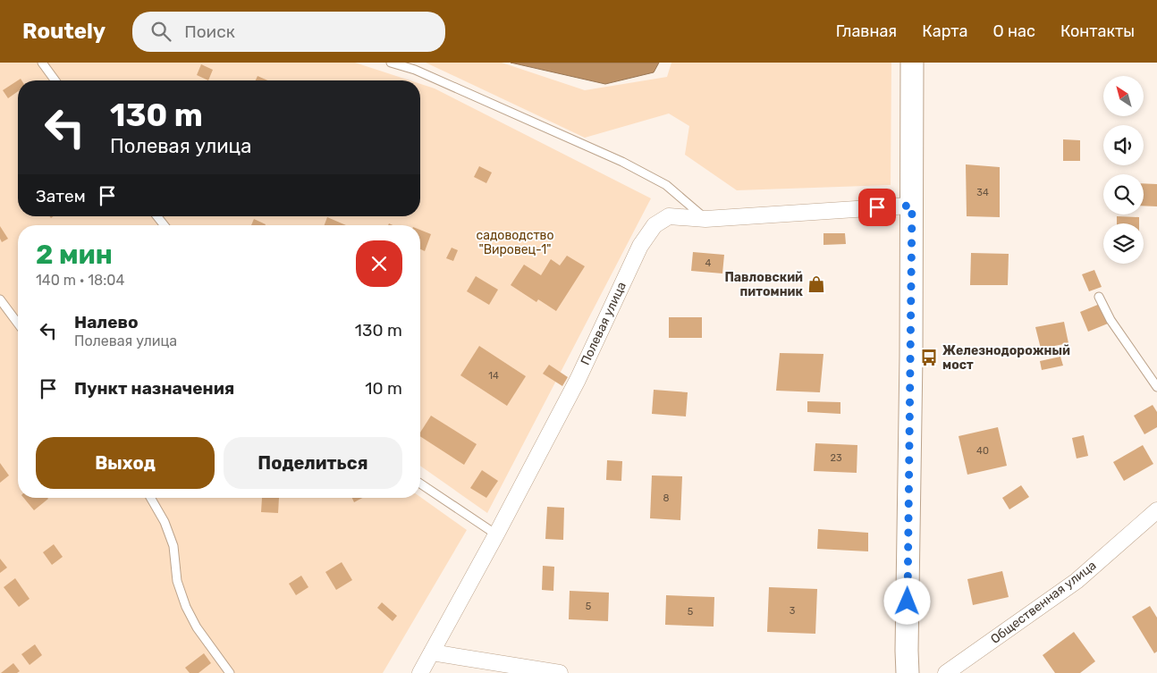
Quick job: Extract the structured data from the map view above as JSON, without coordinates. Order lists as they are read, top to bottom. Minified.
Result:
{"streets":{"street":["Полевая улица","Общественная улица"]},"parks":["садоводство \"Вировец-1\""],"places":{"shop":["Павловский питомник"],"bus stop":["Железнодорожный мост"]},"house_numbers":["34","4","14","40","23","8","5","3","5"],"north":"top left","page":{"header":"Routely","search":"Поиск","nav":["Главная","Карта","О нас","Контакты"],"turn":["130 m","Полевая улица"],"then":"Затем","heading":["2 мин","140 m · 18:04"],"list":[{"name":"Налево","note":"Полевая улица","value":"130 m"},{"name":"Пункт назначения","value":"10 m"}],"buttons":["Выход","Поделиться"]}}
